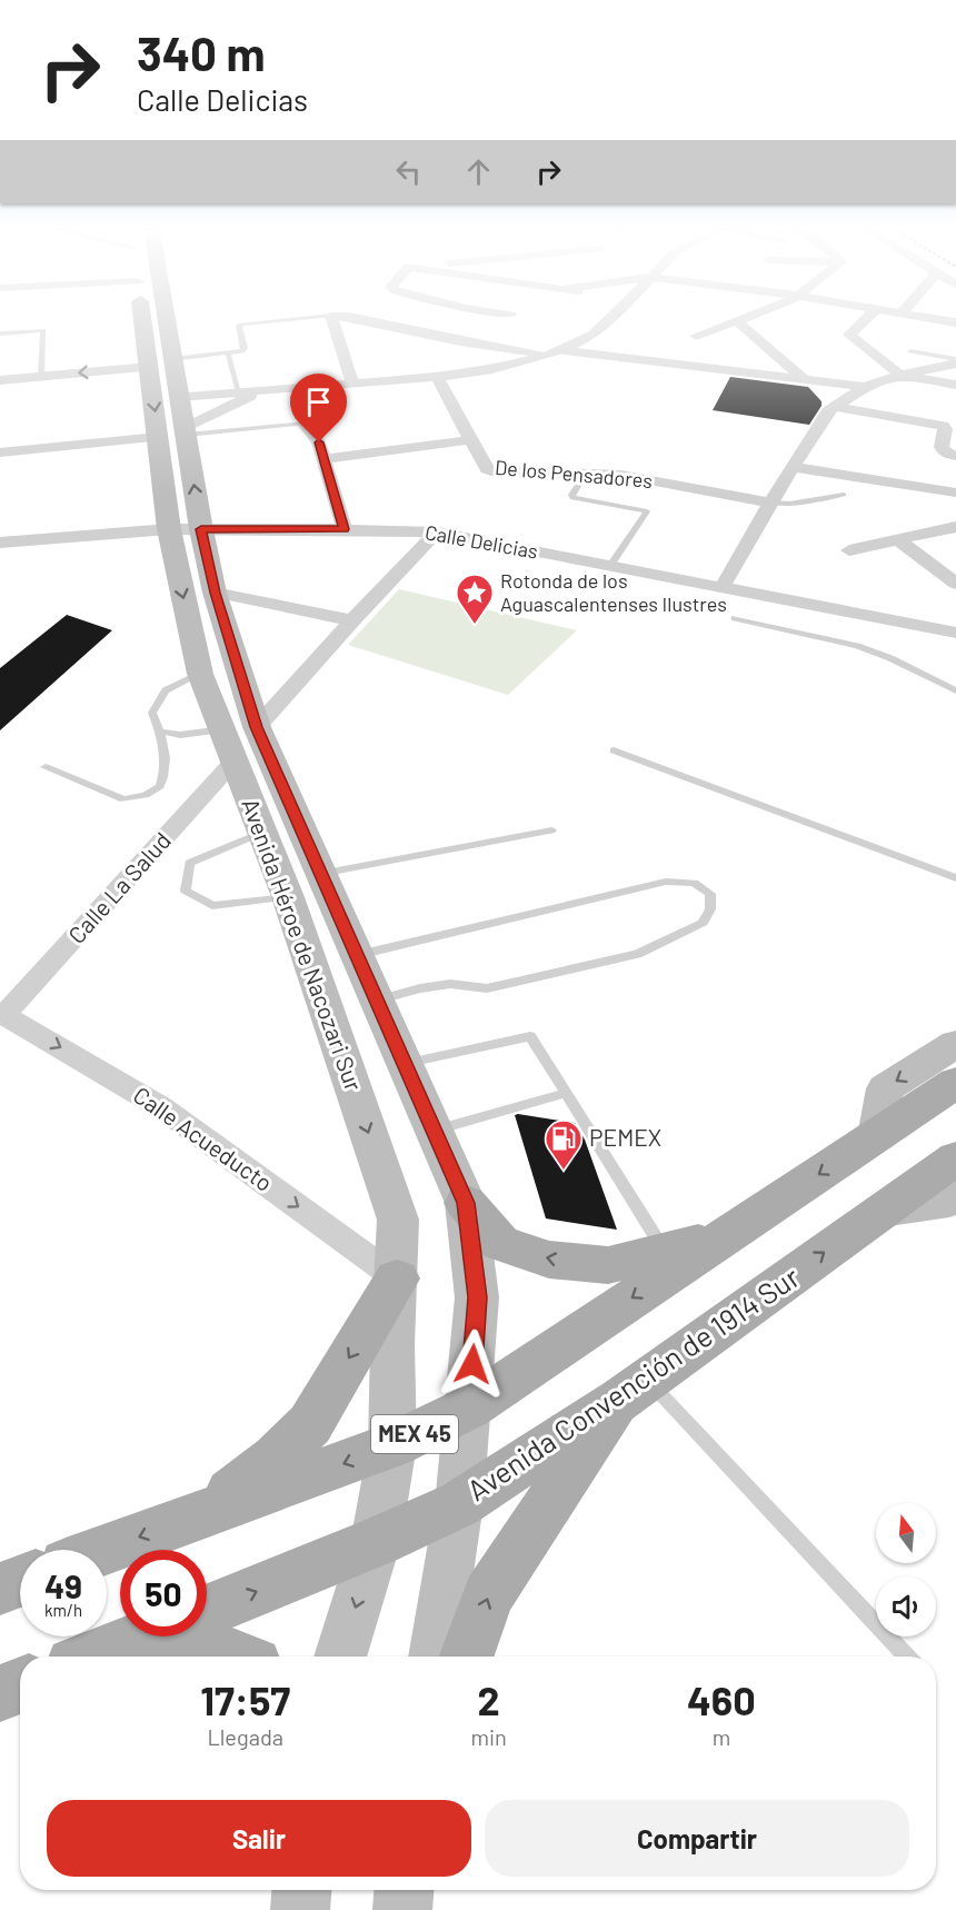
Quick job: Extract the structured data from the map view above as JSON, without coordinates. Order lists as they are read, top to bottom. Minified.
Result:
{"streets":{"main road":["Avenida Héroe de Nacozari Sur","Avenida Convención de 1914 Sur","MEX 45"],"street":["De los Pensadores","Calle Delicias","Calle La Salud","Calle Acueducto"]},"crossings":[["Calle Delicias","Avenida Héroe de Nacozari Sur"],["Calle La Salud","Avenida Héroe de Nacozari Sur"],["Calle La Salud","Calle Acueducto"],["Avenida Héroe de Nacozari Sur","Calle Acueducto"],["Avenida Héroe de Nacozari Sur","Avenida Convención de 1914 Sur"],["Avenida Héroe de Nacozari Sur","MEX 45"]],"one_way":["Calle Acueducto"],"places":{"place":["Rotonda de los Aguascalentenses Ilustres"],"fuel station":["PEMEX"]},"north":"top","page":{"turn":["340 m","Calle Delicias"],"speed":"49 km/h","limit":"50","eta":["17:57","Llegada","2","min","460","m"],"buttons":["Salir","Compartir"]}}
